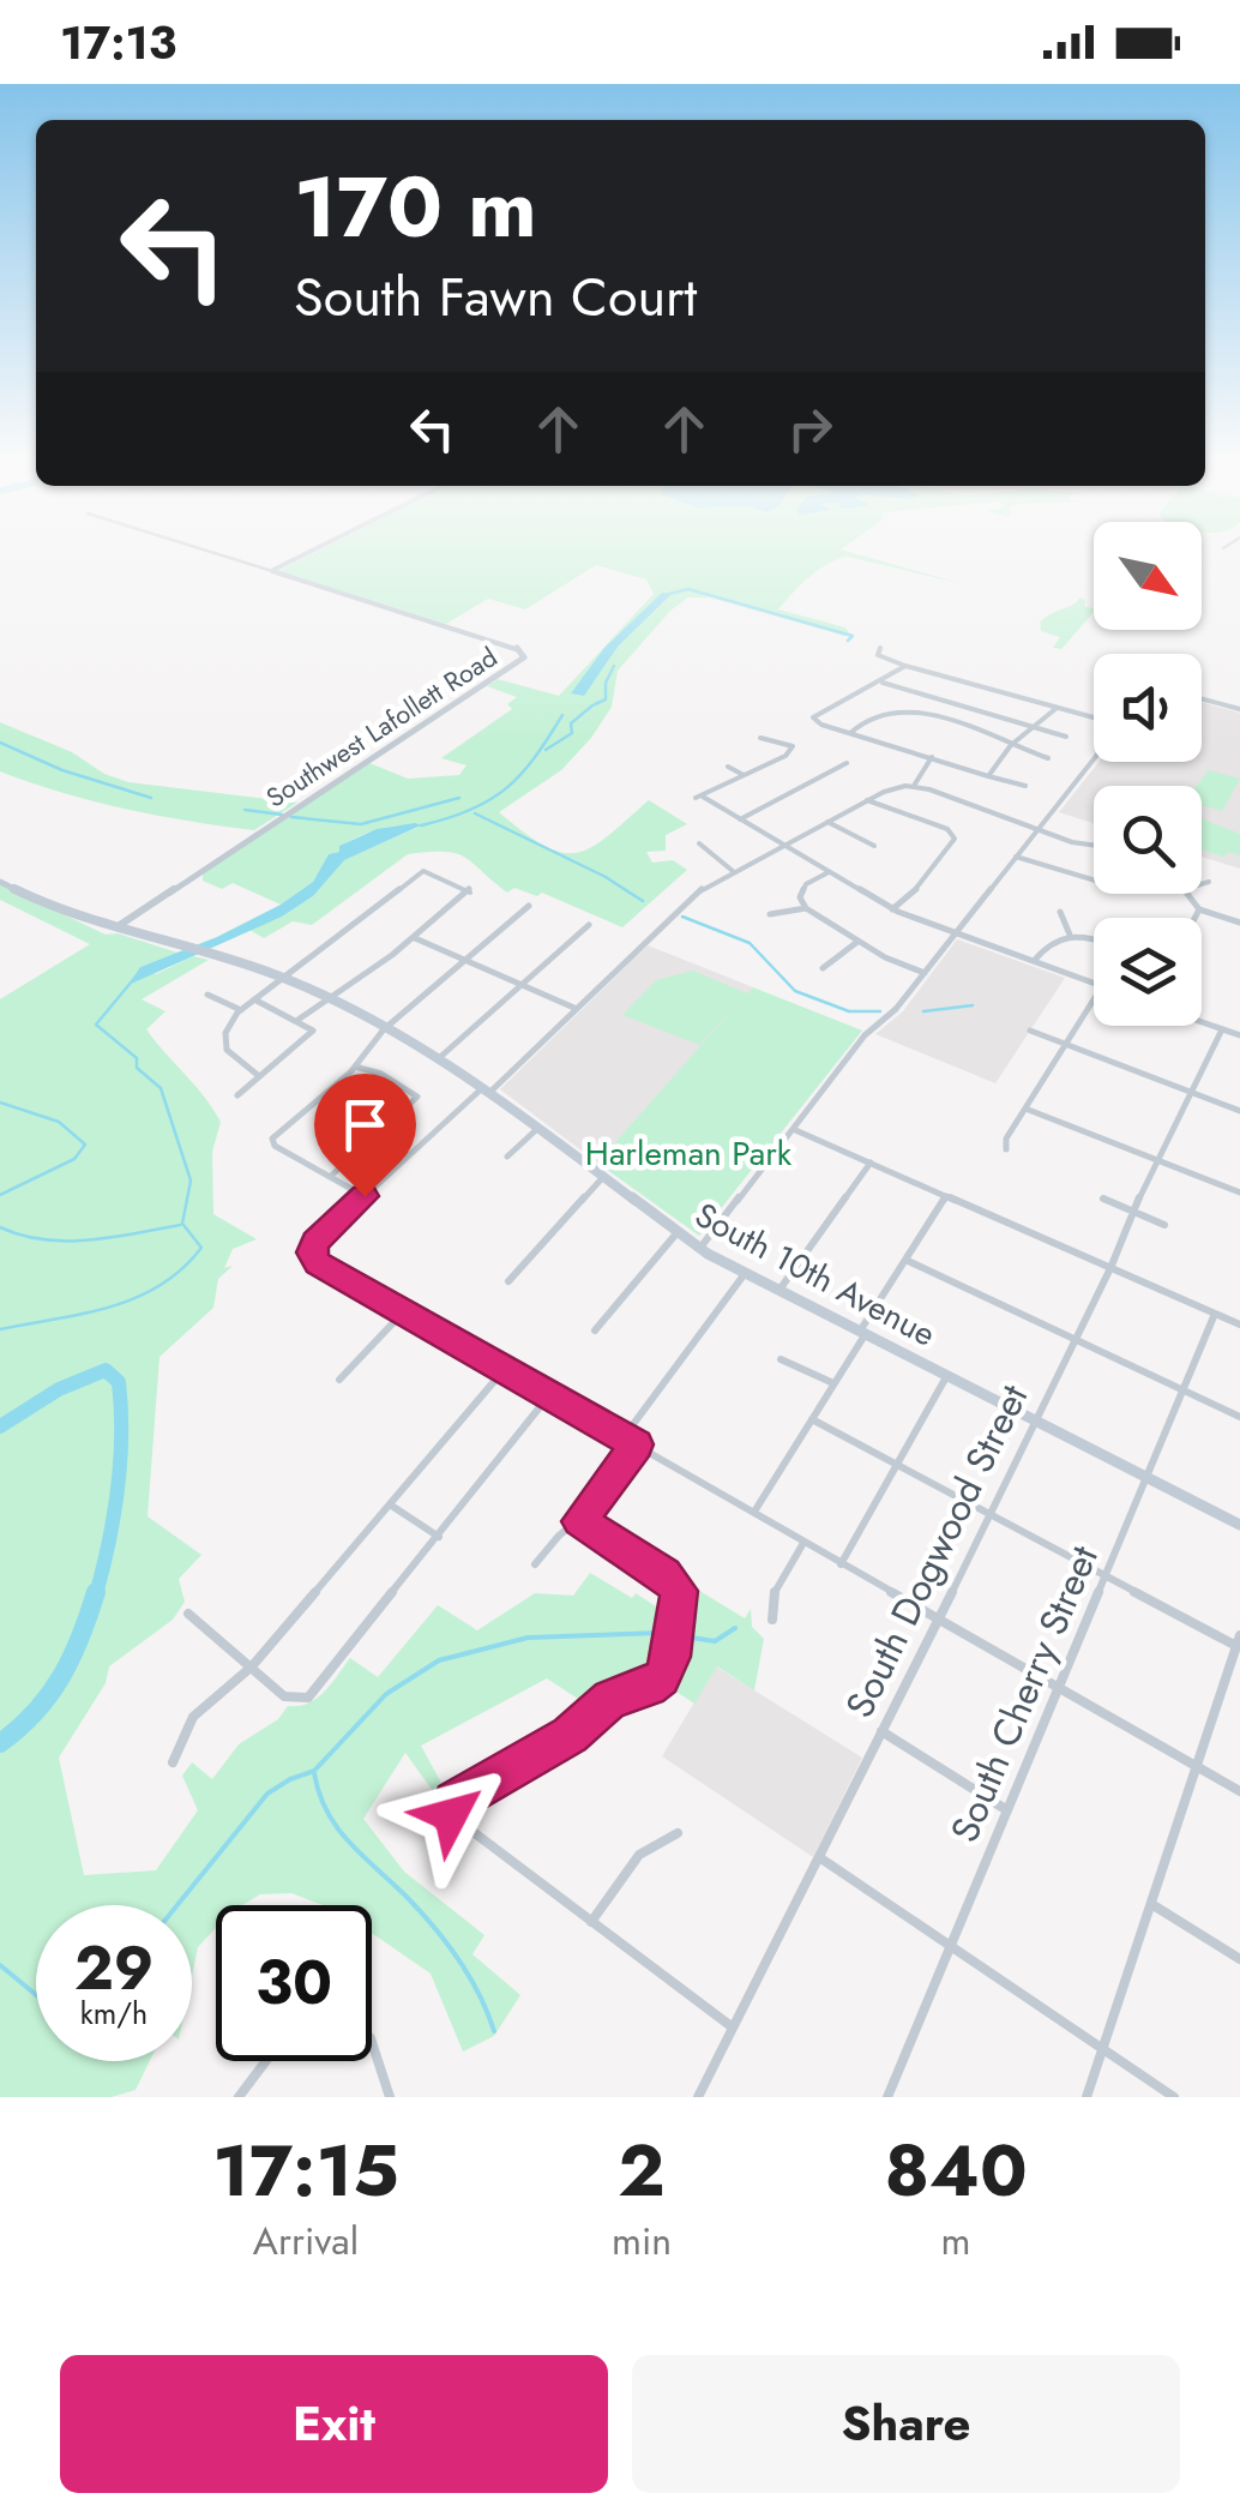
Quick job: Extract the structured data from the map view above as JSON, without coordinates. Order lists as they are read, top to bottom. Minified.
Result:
{"streets":{"main road":["South 10th Avenue"],"street":["Southwest Lafollett Road","South Dogwood Street","South Cherry Street"]},"crossings":[["Southwest Lafollett Road","South 10th Avenue"],["South 10th Avenue","South Dogwood Street"],["South 10th Avenue","South Cherry Street"]],"parks":["Harleman Park"],"north":"bottom right","page":{"status":"17:13","turn":["170 m","South Fawn Court"],"speed":"29 km/h","limit":"30","eta":["17:15","Arrival","2","min","840","m"],"buttons":["Exit","Share"]}}
